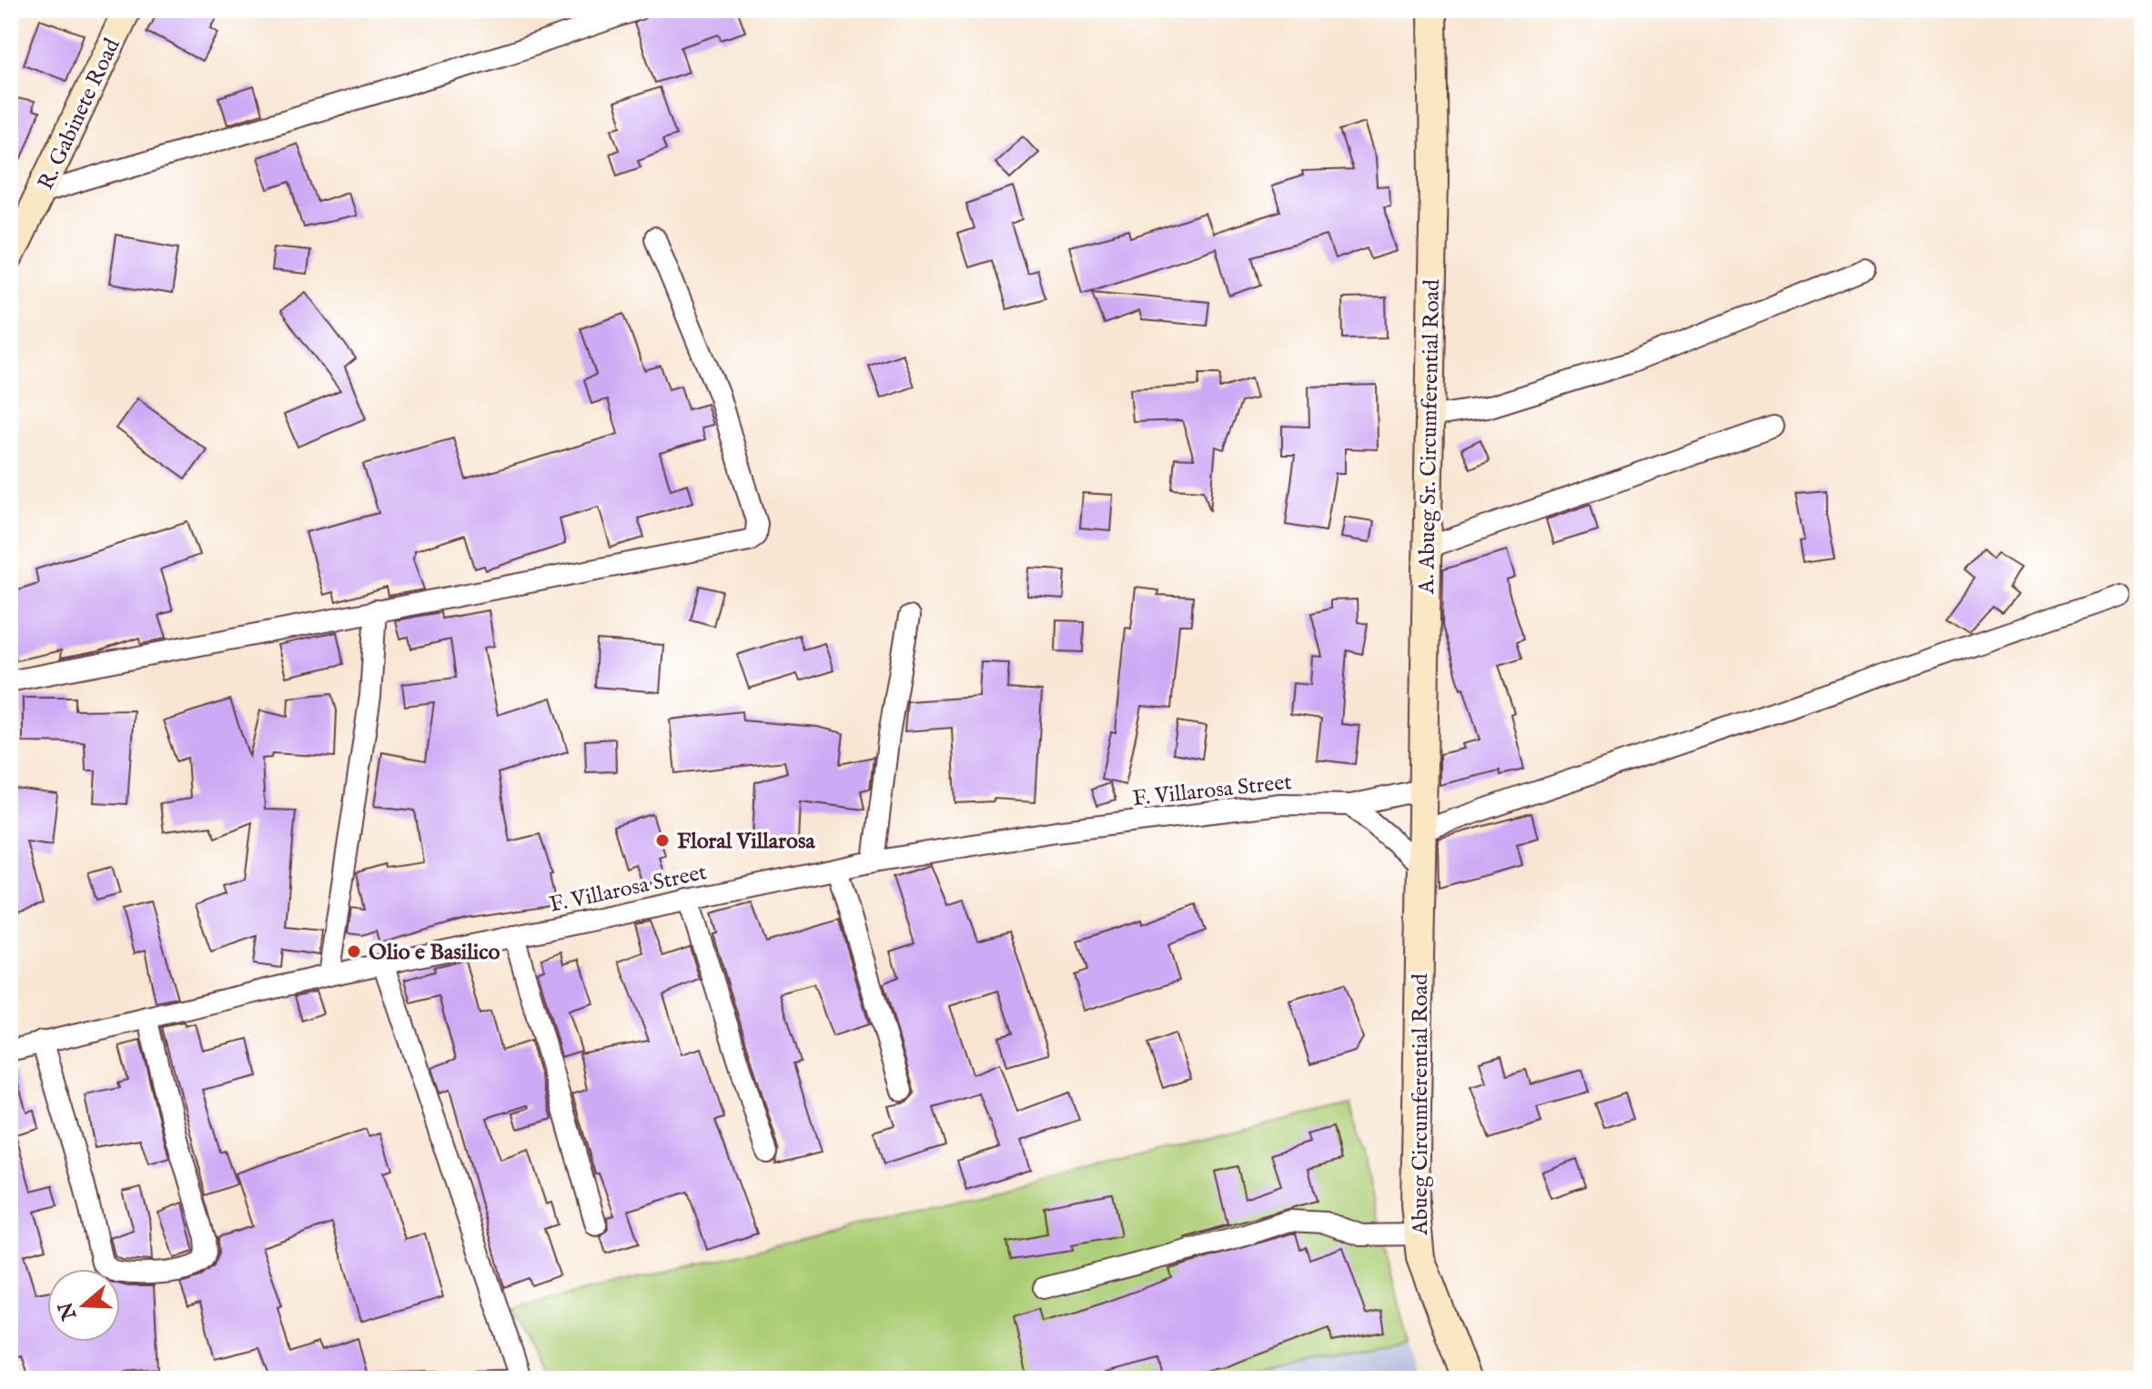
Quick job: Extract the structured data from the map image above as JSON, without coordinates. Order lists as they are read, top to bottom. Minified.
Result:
{"streets":{"street":["R. Gabinete Road","A. Abueg Sr. Circumferential Road","F. Villarosa Street","Abueg Circumferential Road"]},"crossings":[["A. Abueg Sr. Circumferential Road","F. Villarosa Street"],["A. Abueg Sr. Circumferential Road","Abueg Circumferential Road"]],"places":["Floral Villarosa","Olio e Basilico"],"north":"left"}
